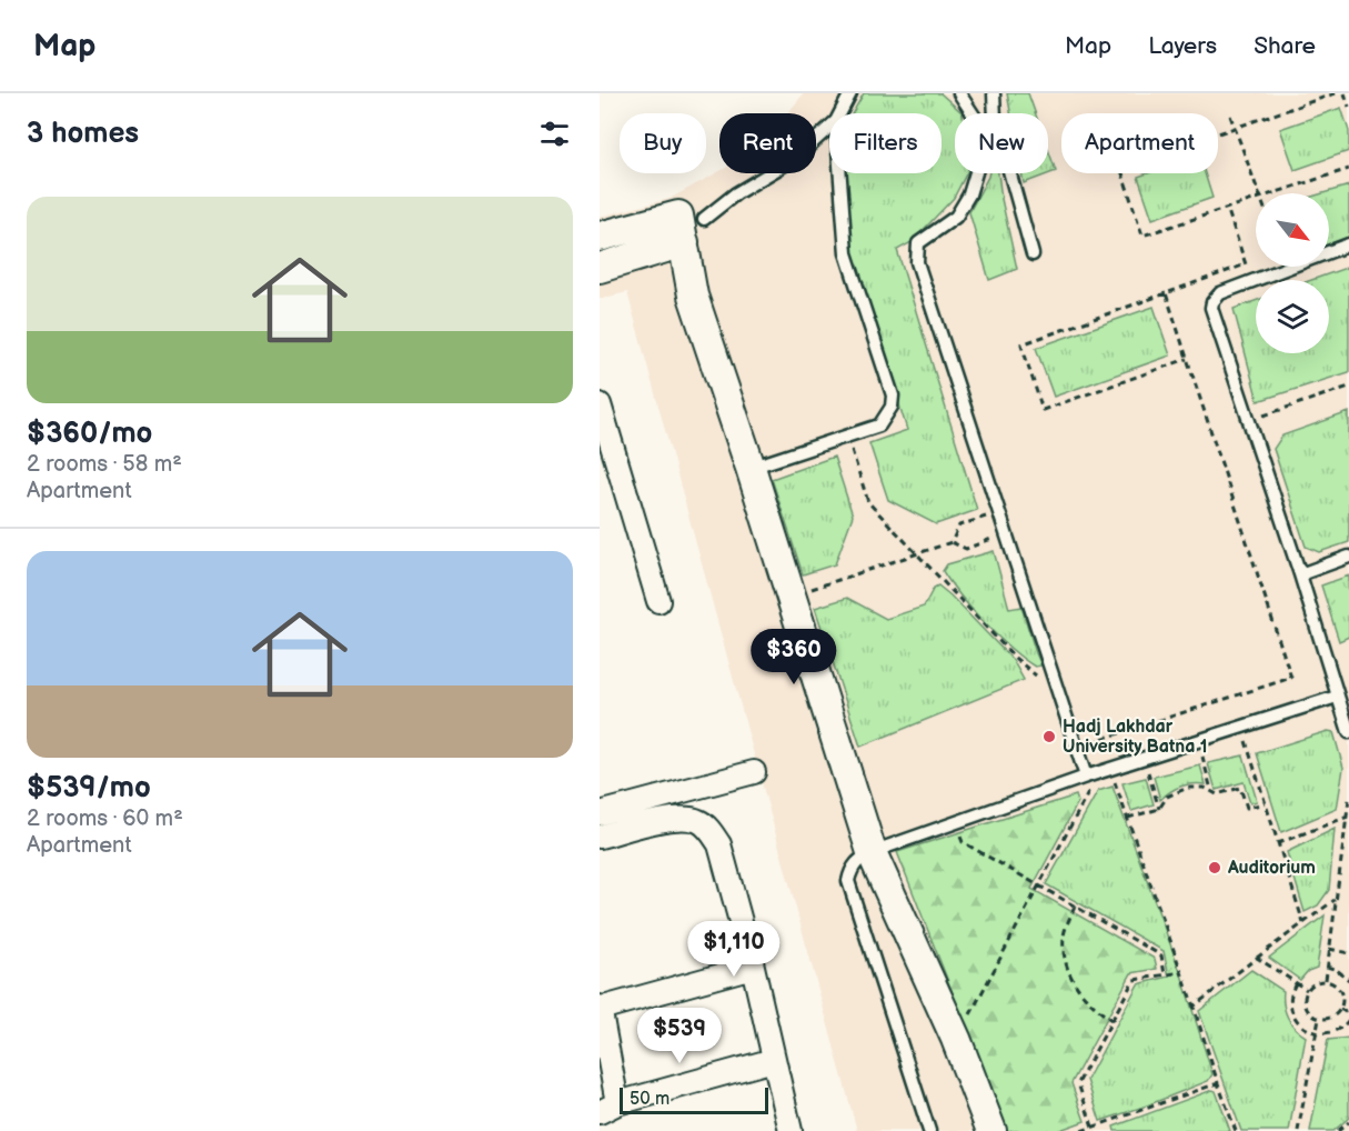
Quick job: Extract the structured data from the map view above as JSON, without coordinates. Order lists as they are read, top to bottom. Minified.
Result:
{"places":["Hadj Lakhdar University Batna 1","Auditorium"],"scale_bar":"50 m","north":"bottom right","page":{"header":"Map","nav":["Map","Layers","Share"],"heading":"3 homes","chip":["Buy","Rent","Filters","New","Apartment"],"list":[{"name":"$360/mo","note":"2 rooms · 58 m² · Apartment"},{"name":"$539/mo","note":"2 rooms · 60 m² · Apartment"}],"price":["$360","$1,110","$539"],"scale":"50 m"}}
